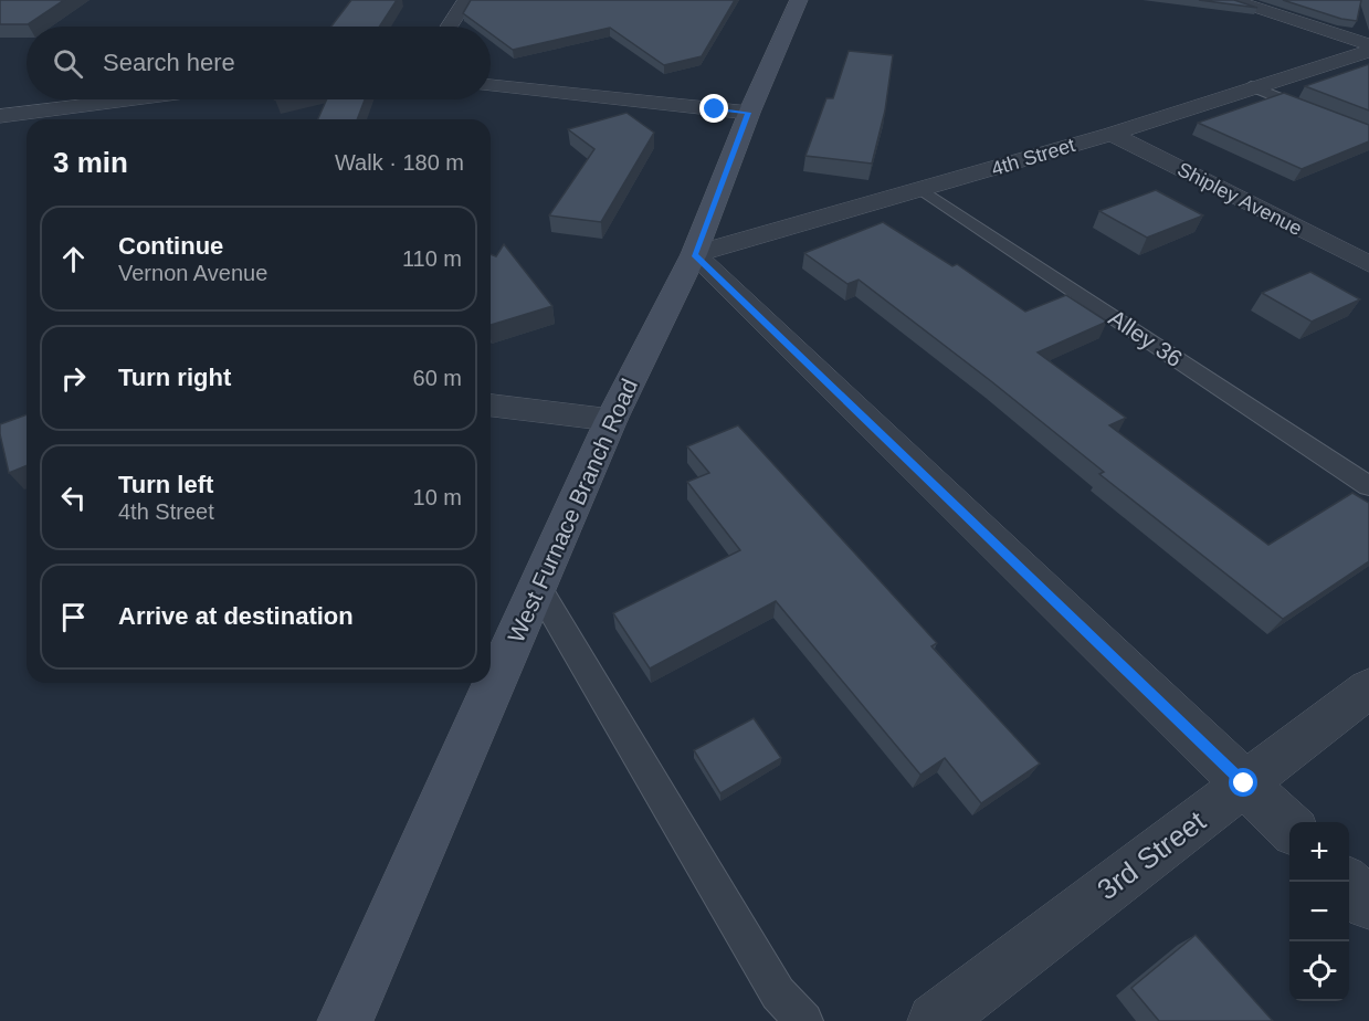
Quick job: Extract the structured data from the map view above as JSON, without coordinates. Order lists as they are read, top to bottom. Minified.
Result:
{"streets":{"street":["4th Street","Shipley Avenue","West Furnace Branch Road","3rd Street"],"lane":["Alley 36"]},"crossings":[["4th Street","Shipley Avenue"],["4th Street","Alley 36"],["4th Street","West Furnace Branch Road"]],"page":{"search":"Search here","heading":["3 min","Walk · 180 m"],"list":[["Continue","Vernon Avenue","110 m"],["Turn right","60 m"],["Turn left","4th Street","10 m"],"Arrive at destination"],"map_buttons":["+","−"]}}
